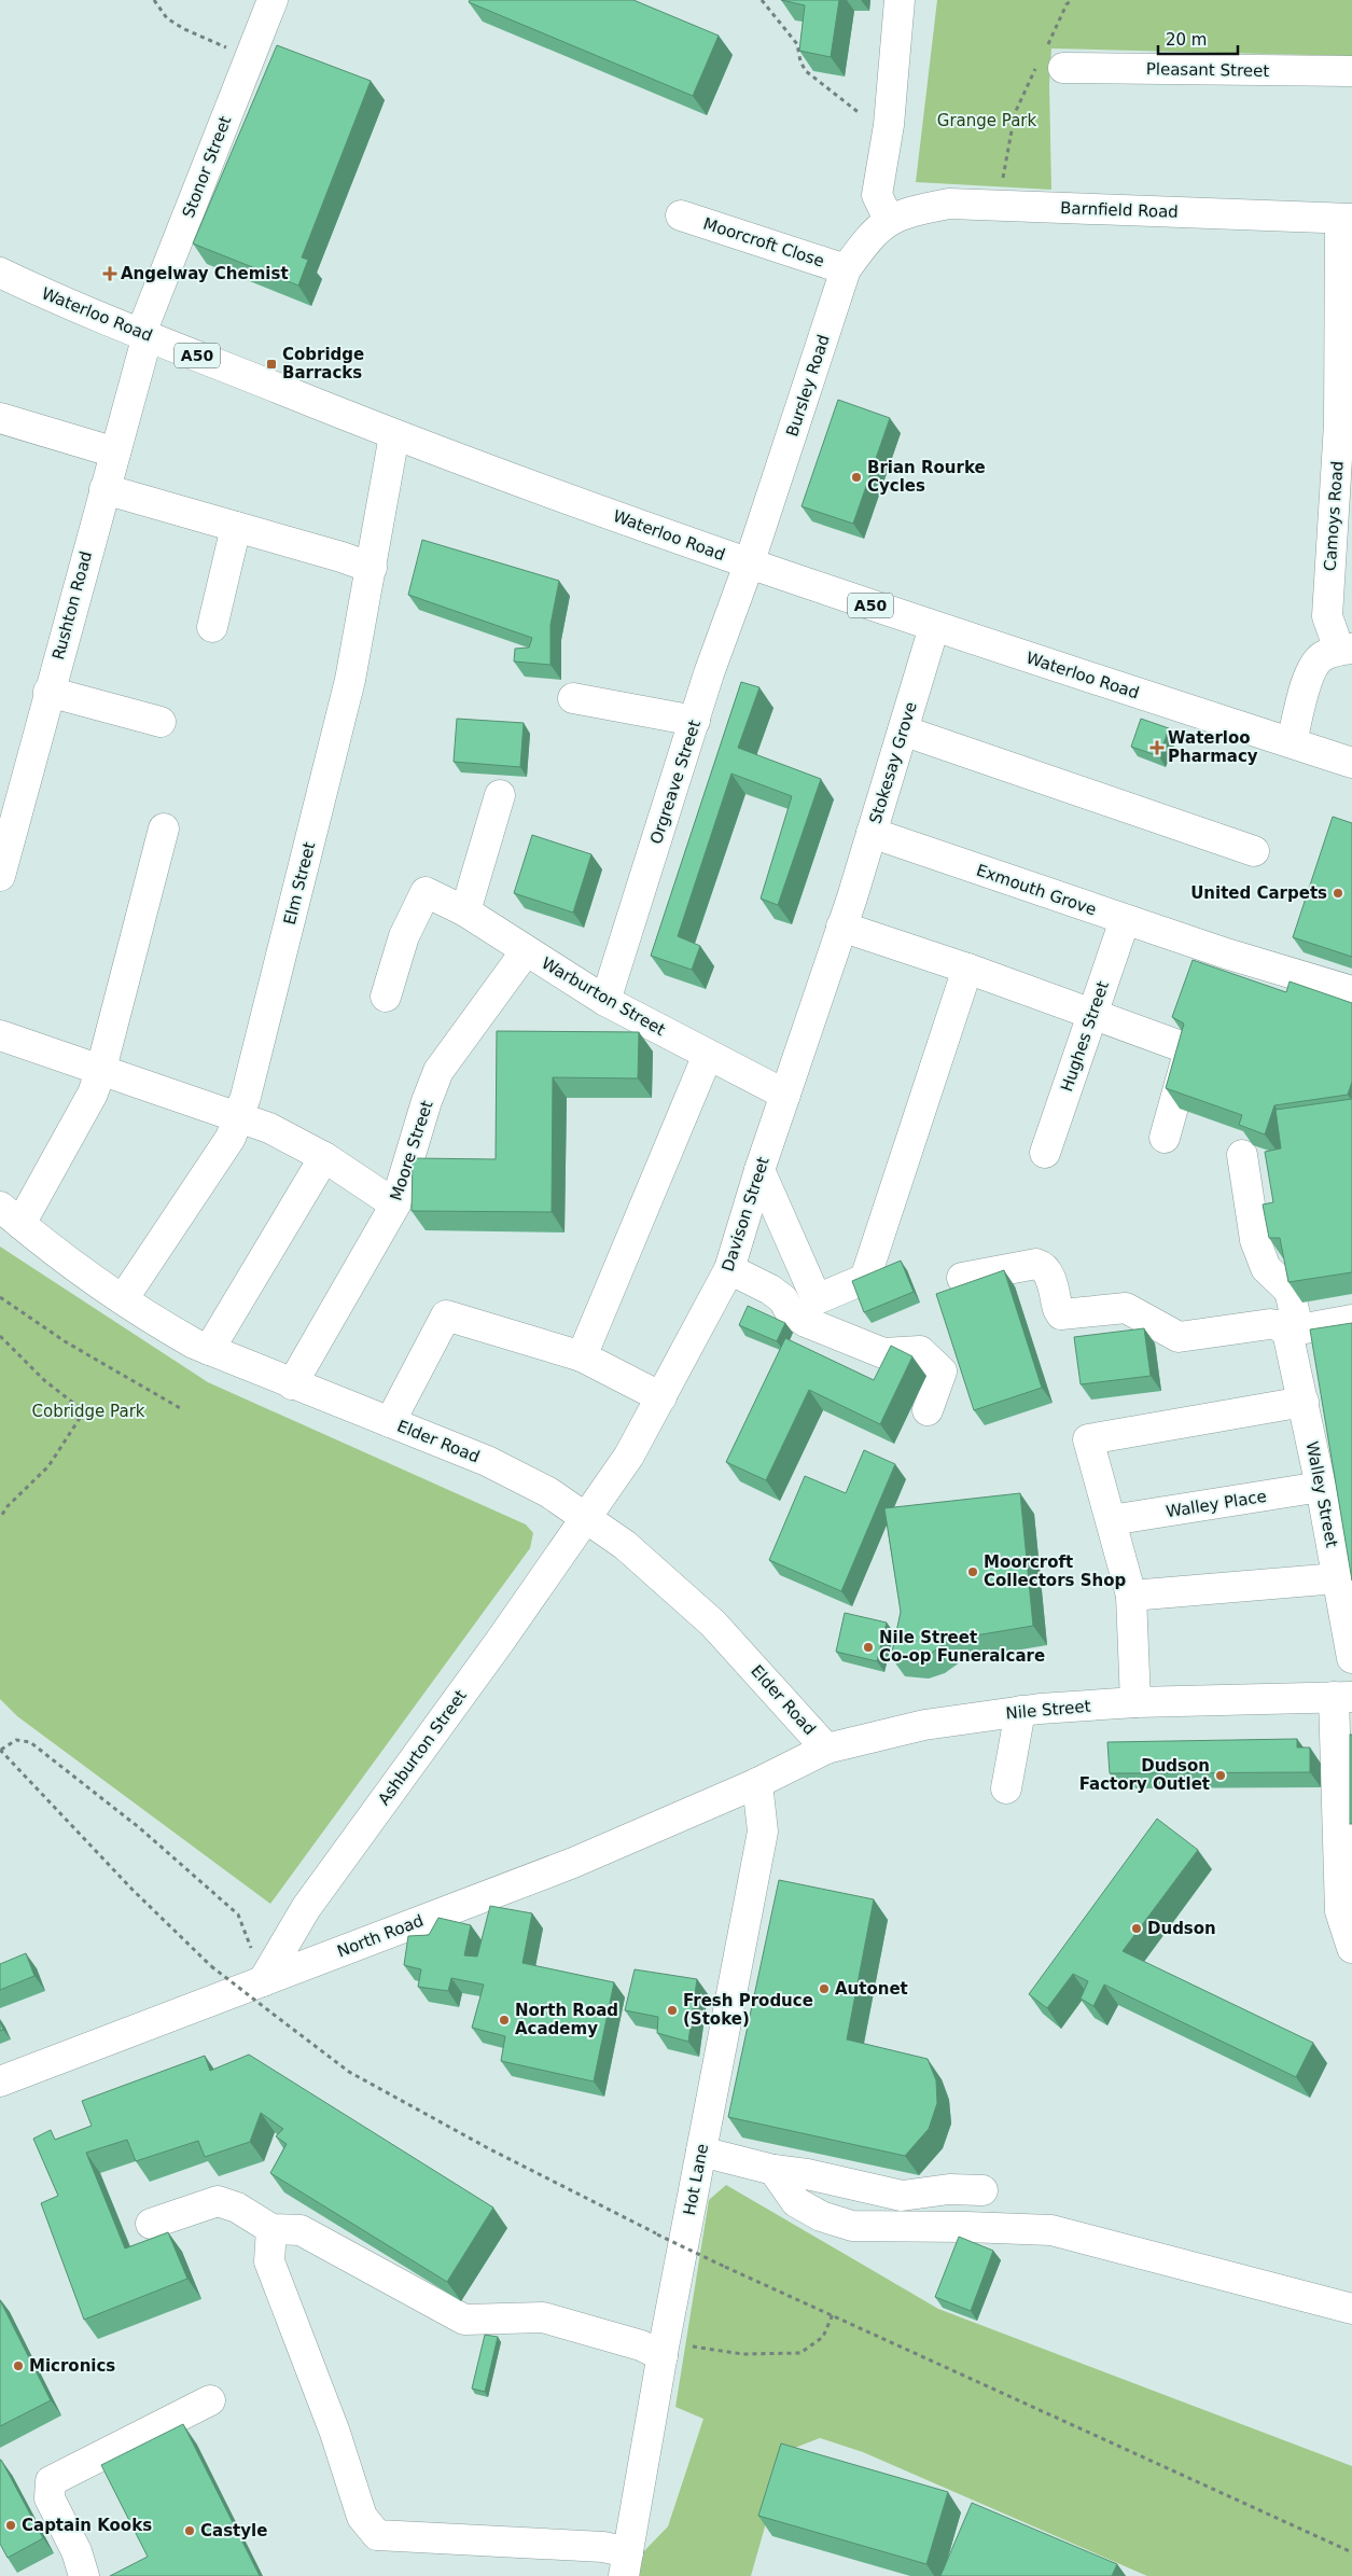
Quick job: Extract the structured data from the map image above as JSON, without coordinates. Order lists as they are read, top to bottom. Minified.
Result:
{"streets":{"street":["Pleasant Street","Stonor Street","Barnfield Road","Moorcroft Close","Waterloo Road","A50","Bursley Road","Camoys Road","Rushton Road","Stokesay Grove","Orgreave Street","Elm Street","Exmouth Grove","Warburton Street","Hughes Street","Moore Street","Davison Street","Elder Road","Walley Street","Walley Place","Nile Street","Ashburton Street","North Road","Hot Lane"]},"crossings":[["Stonor Street","Waterloo Road"],["Stonor Street","Rushton Road"],["Barnfield Road","Bursley Road"],["Barnfield Road","Camoys Road"],["Moorcroft Close","Bursley Road"],["Waterloo Road","Bursley Road"],["Waterloo Road","Rushton Road"],["Waterloo Road","Stokesay Grove"],["Waterloo Road","Orgreave Street"],["Waterloo Road","Elm Street"],["Bursley Road","Orgreave Street"],["Stokesay Grove","Exmouth Grove"],["Stokesay Grove","Davison Street"],["Orgreave Street","Warburton Street"],["Elm Street","Elder Road"],["Exmouth Grove","Hughes Street"],["Warburton Street","Moore Street"],["Warburton Street","Davison Street"],["Moore Street","Elder Road"],["Davison Street","Elder Road"],["Davison Street","Ashburton Street"],["Elder Road","Nile Street"],["Elder Road","Ashburton Street"],["Walley Street","Walley Place"],["Nile Street","North Road"],["Nile Street","Hot Lane"],["Ashburton Street","North Road"],["North Road","Hot Lane"]],"parks":["Grange Park","Cobridge Park"],"places":{"health":["Angelway Chemist","Waterloo Pharmacy"],"transit":["Cobridge Barracks"],"other":["Brian Rourke Cycles","United Carpets","Moorcroft Collectors Shop","Nile Street Co-op Funeralcare","Dudson Factory Outlet","Dudson","Autonet","Fresh Produce (Stoke)","North Road Academy","Micronics","Captain Kooks","Castyle"]},"scale_bar":"20 m"}
